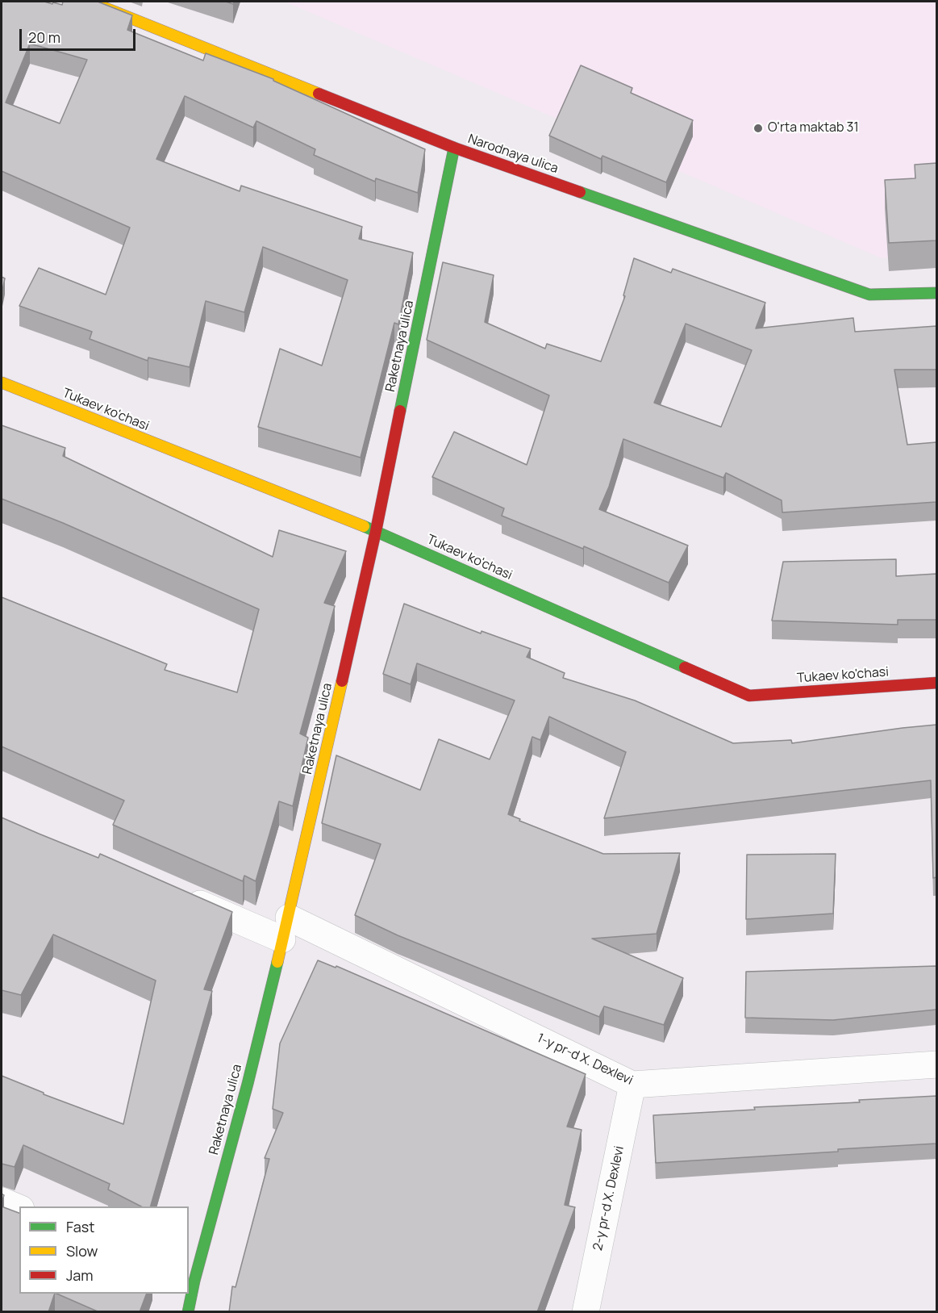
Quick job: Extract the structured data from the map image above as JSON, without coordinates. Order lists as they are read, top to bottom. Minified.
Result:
{"streets":{"street":["Narodnaya ulica","Raketnaya ulica","Tukaev ko'chasi","1-y pr-d X. Dexlevi","2-y pr-d X. Dexlevi"]},"crossings":[["Narodnaya ulica","Raketnaya ulica"],["Raketnaya ulica","Tukaev ko'chasi"],["Raketnaya ulica","1-y pr-d X. Dexlevi"],["1-y pr-d X. Dexlevi","2-y pr-d X. Dexlevi"]],"places":["O'rta maktab 31"],"legend":["Fast","Slow","Jam"],"scale_bar":"20 m"}
